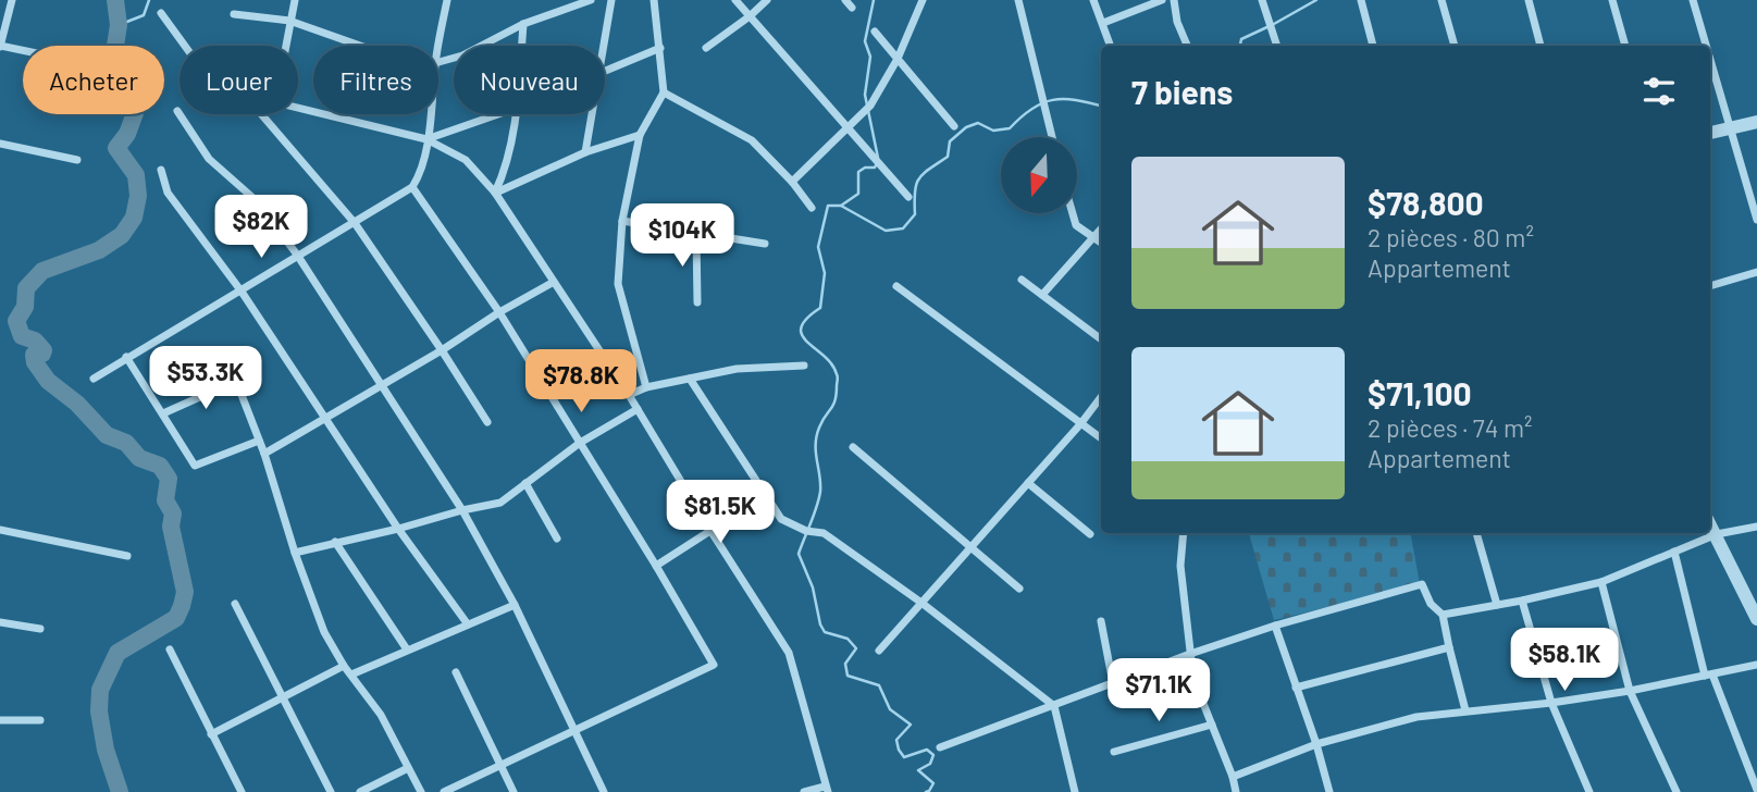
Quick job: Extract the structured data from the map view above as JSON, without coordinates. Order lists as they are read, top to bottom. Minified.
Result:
{"north":"bottom","page":{"chip":["Acheter","Louer","Filtres","Nouveau"],"heading":"7 biens","list":[{"name":"$78,800","note":"2 pièces · 80 m² · Appartement"},{"name":"$71,100","note":"2 pièces · 74 m² · Appartement"}],"price":["$82K","$104K","$53.3K","$78.8K","$81.5K","$58.1K","$71.1K"]}}
